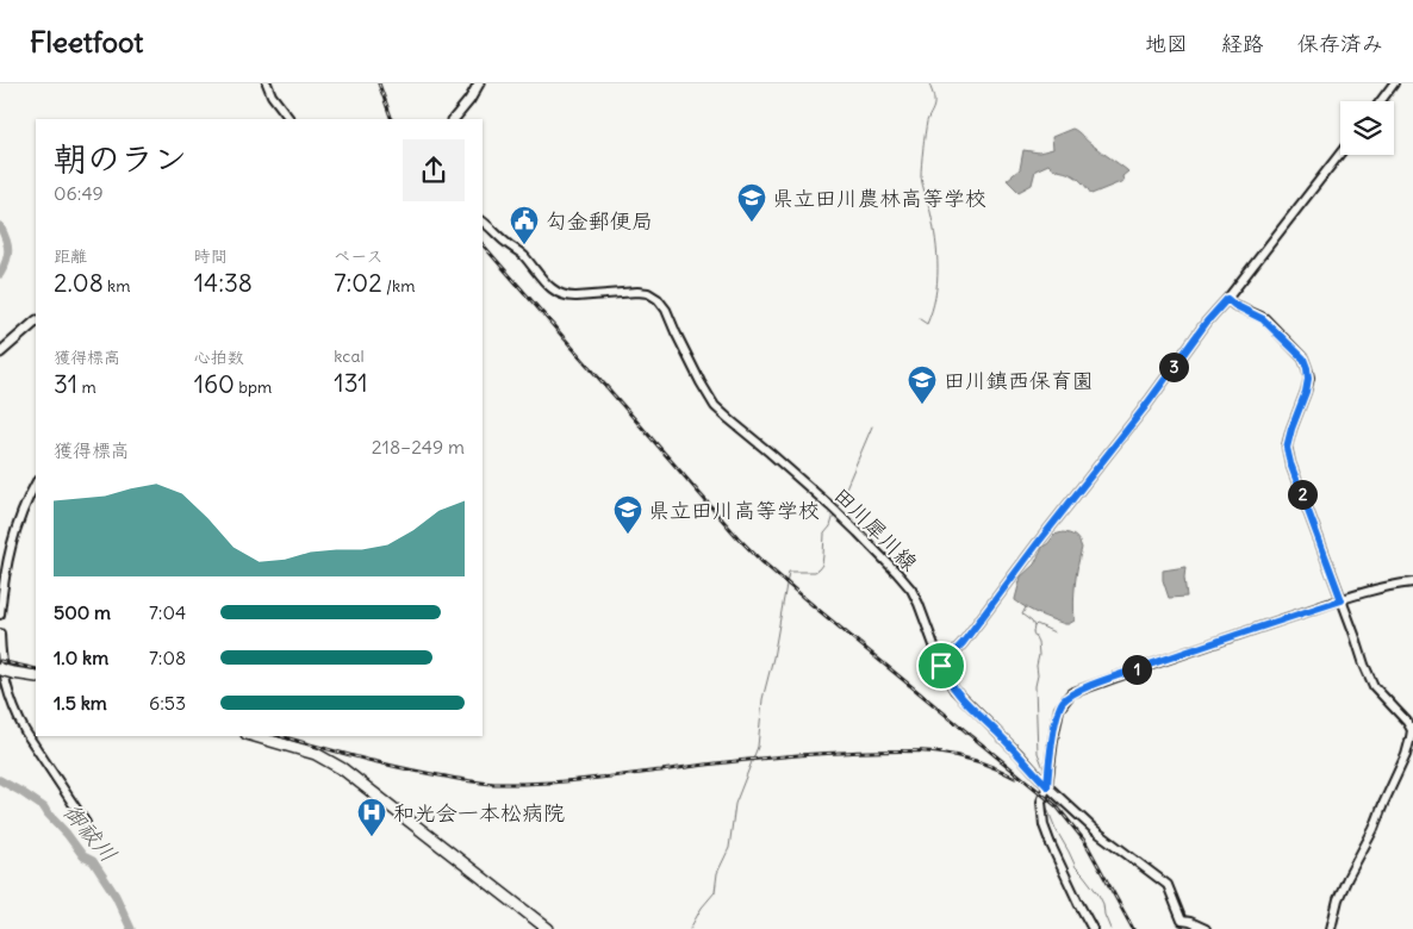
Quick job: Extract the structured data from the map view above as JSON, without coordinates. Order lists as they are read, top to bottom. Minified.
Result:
{"streets":{"street":["田川犀川線"]},"water":["御祓川"],"places":{"school or university":["県立田川農林高等学校","田川鎮西保育園","県立田川高等学校"],"public building":["勾金郵便局"],"hospital":["和光会一本松病院"]},"page":{"header":"Fleetfoot","nav":["地図","経路","保存済み"],"heading":["朝のラン","06:49"],"stats":[["距離","2.08 km"],["時間","14:38"],["ペース","7:02 /km"],["獲得標高","31 m"],["心拍数","160 bpm"],["kcal","131"]],"pins":["3","2","1"],"chart":["獲得標高","218–249 m"],"list":[{"name":"500 m","note":"7:04"},{"name":"1.0 km","note":"7:08"},{"name":"1.5 km","note":"6:53"}]}}
